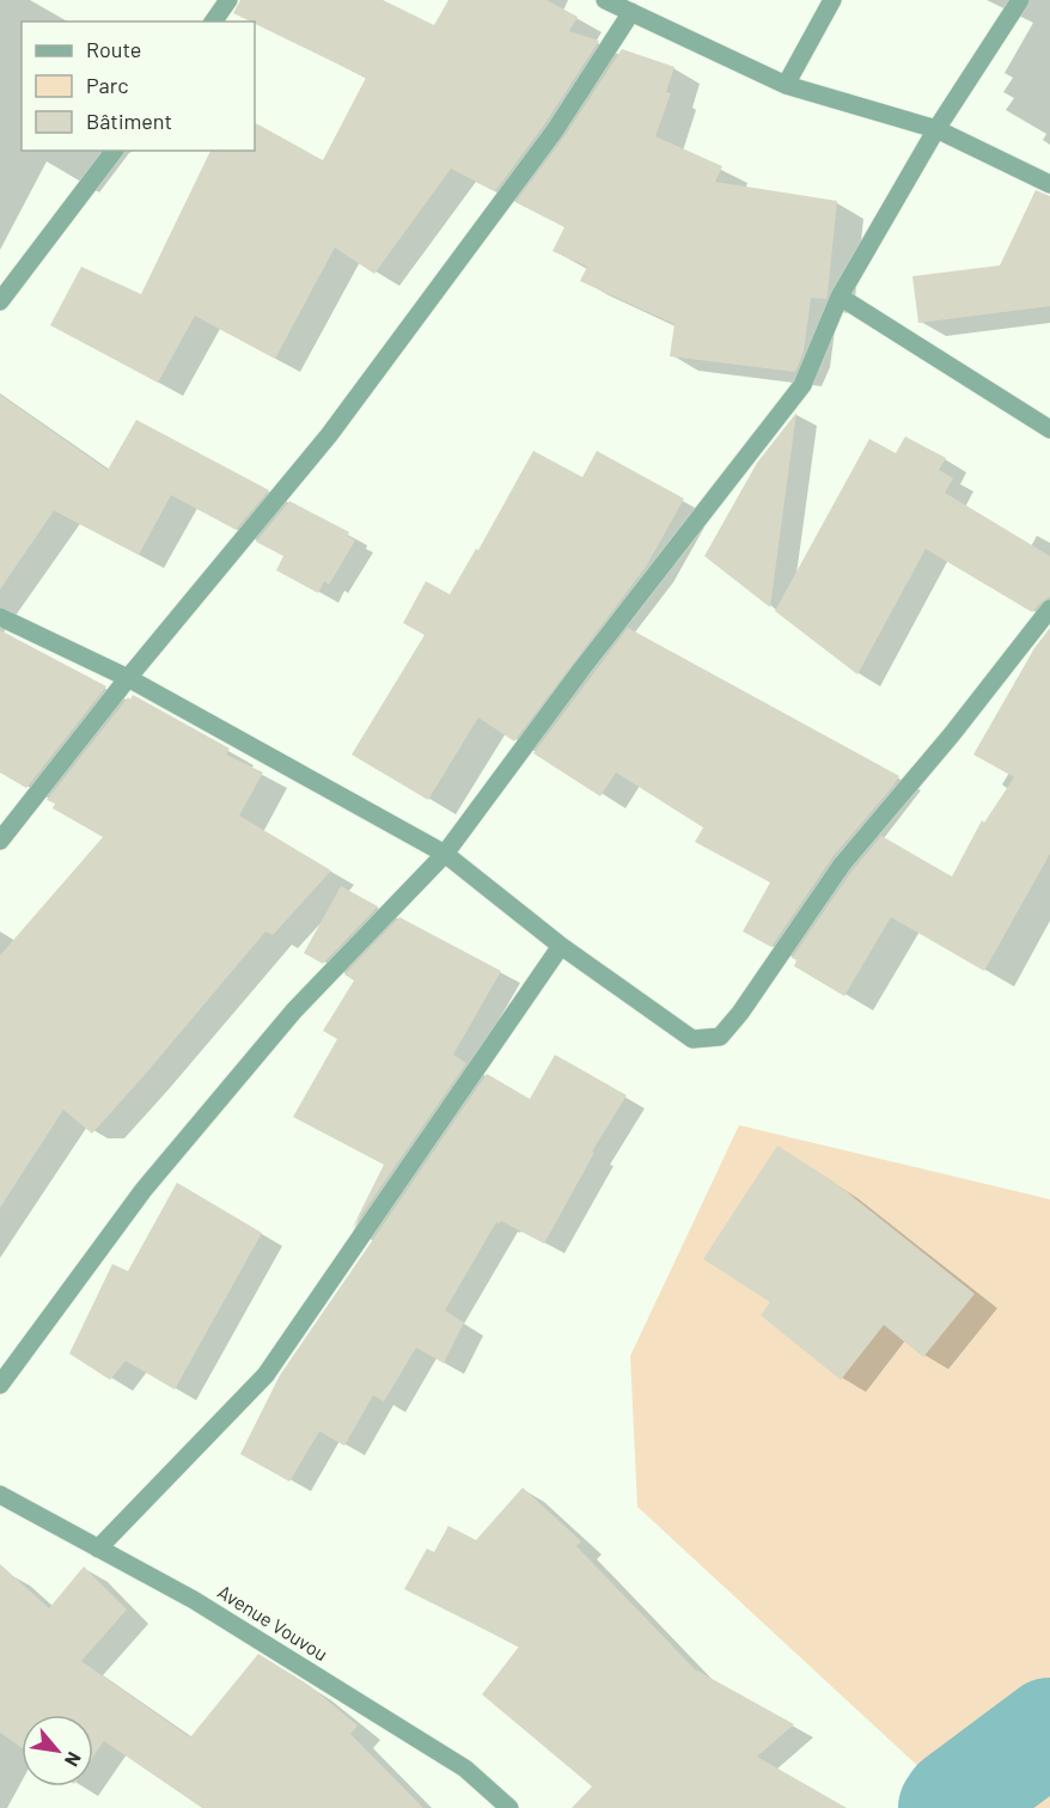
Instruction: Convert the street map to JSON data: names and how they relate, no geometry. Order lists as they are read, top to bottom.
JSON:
{
  "streets": {
    "street": ["Avenue Vouvou"]
  },
  "legend": ["Route", "Parc", "Bâtiment"],
  "north": "bottom right"
}
